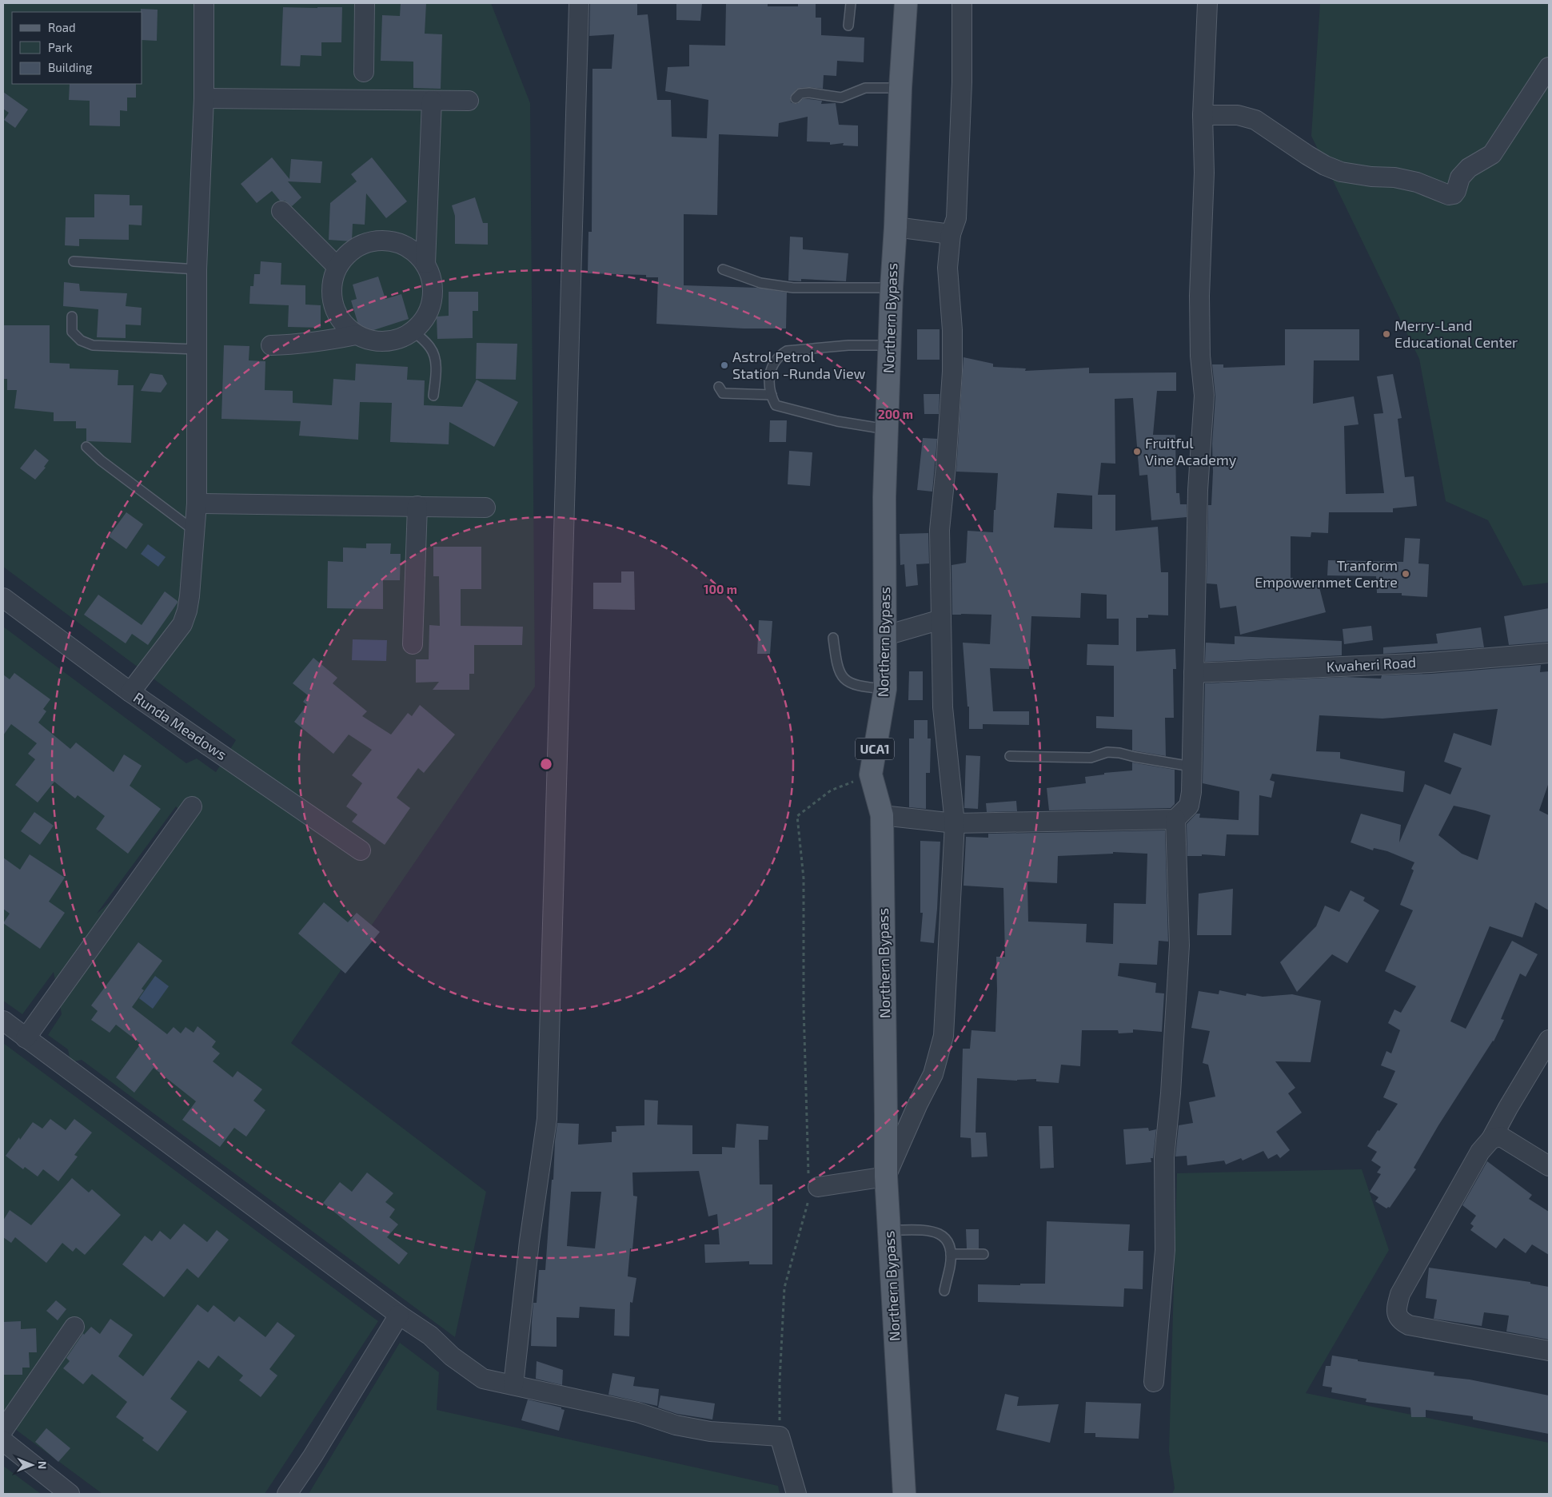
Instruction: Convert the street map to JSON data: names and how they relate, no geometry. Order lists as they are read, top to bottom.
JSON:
{
  "streets": {
    "main road": ["Northern Bypass", "UCA1"],
    "street": ["Kwaheri Road", "Runda Meadows"]
  },
  "places": [
    "Merry-Land Educational Center",
    "Astrol Petrol Station -Runda View",
    "Fruitful Vine Academy",
    "Tranform Empowernmet Centre"
  ],
  "legend": ["Road", "Park", "Building"],
  "north": "right",
  "rings": ["200 m", "100 m"]
}
